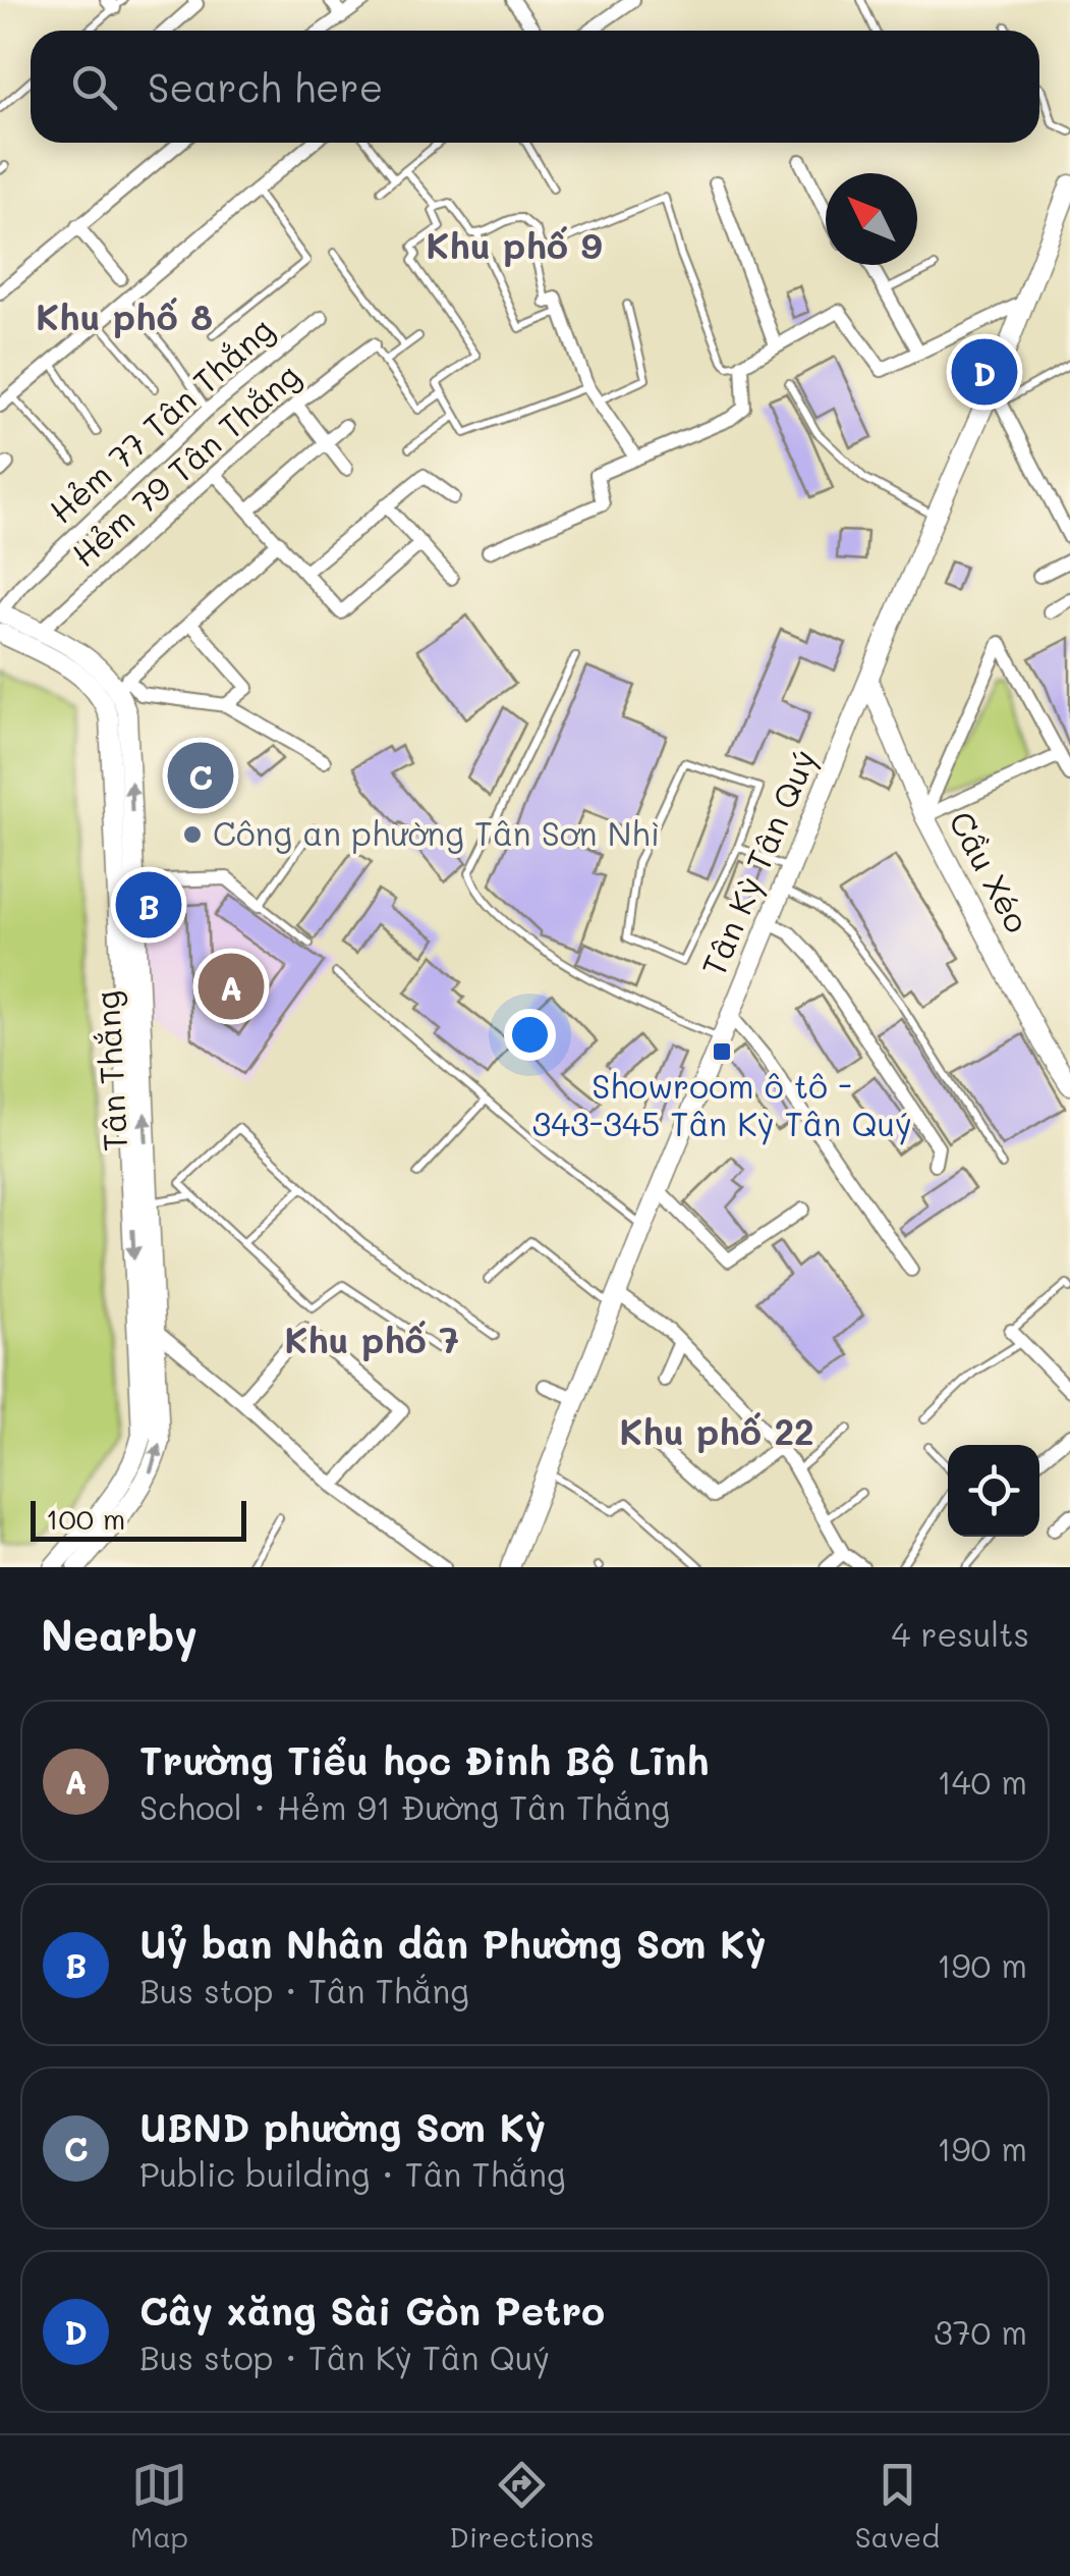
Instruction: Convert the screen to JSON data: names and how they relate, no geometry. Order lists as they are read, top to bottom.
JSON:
{
  "streets": {
    "street": [
      "Hẻm 77 Tân Thắng",
      "Hẻm 79 Tân Thắng",
      "Tân Kỳ Tân Quý",
      "Cầu Xéo",
      "Tân Thắng"
    ]
  },
  "crossings": [
    ["Tân Kỳ Tân Quý", "Cầu Xéo"]
  ],
  "districts": [
    "Khu phố 9",
    "Khu phố 8",
    "Khu phố 7",
    "Khu phố 22"
  ],
  "places": {
    "other": ["Công an phường Tân Sơn Nhì"],
    "transit": ["Showroom ô tô - 343-345 Tân Kỳ Tân Quý"]
  },
  "scale_bar": "100 m",
  "north": "top left",
  "page": {
    "search": "Search here",
    "pins": [
      "D",
      "C",
      "B",
      "A"
    ],
    "scale": "100 m",
    "heading": ["Nearby", "4 results"],
    "list": [
      {
        "mark": "A",
        "name": "Trường Tiểu học Đinh Bộ Lĩnh",
        "note": "School · Hẻm 91 Đường Tân Thắng",
        "value": "140 m"
      },
      {
        "mark": "B",
        "name": "Uỷ ban Nhân dân Phường Sơn Kỳ",
        "note": "Bus stop · Tân Thắng",
        "value": "190 m"
      },
      {
        "mark": "C",
        "name": "UBND phường Sơn Kỳ",
        "note": "Public building · Tân Thắng",
        "value": "190 m"
      },
      {
        "mark": "D",
        "name": "Cây xăng Sài Gòn Petro",
        "note": "Bus stop · Tân Kỳ Tân Quý",
        "value": "370 m"
      }
    ],
    "nav": ["Map", "Directions", "Saved"]
  }
}
